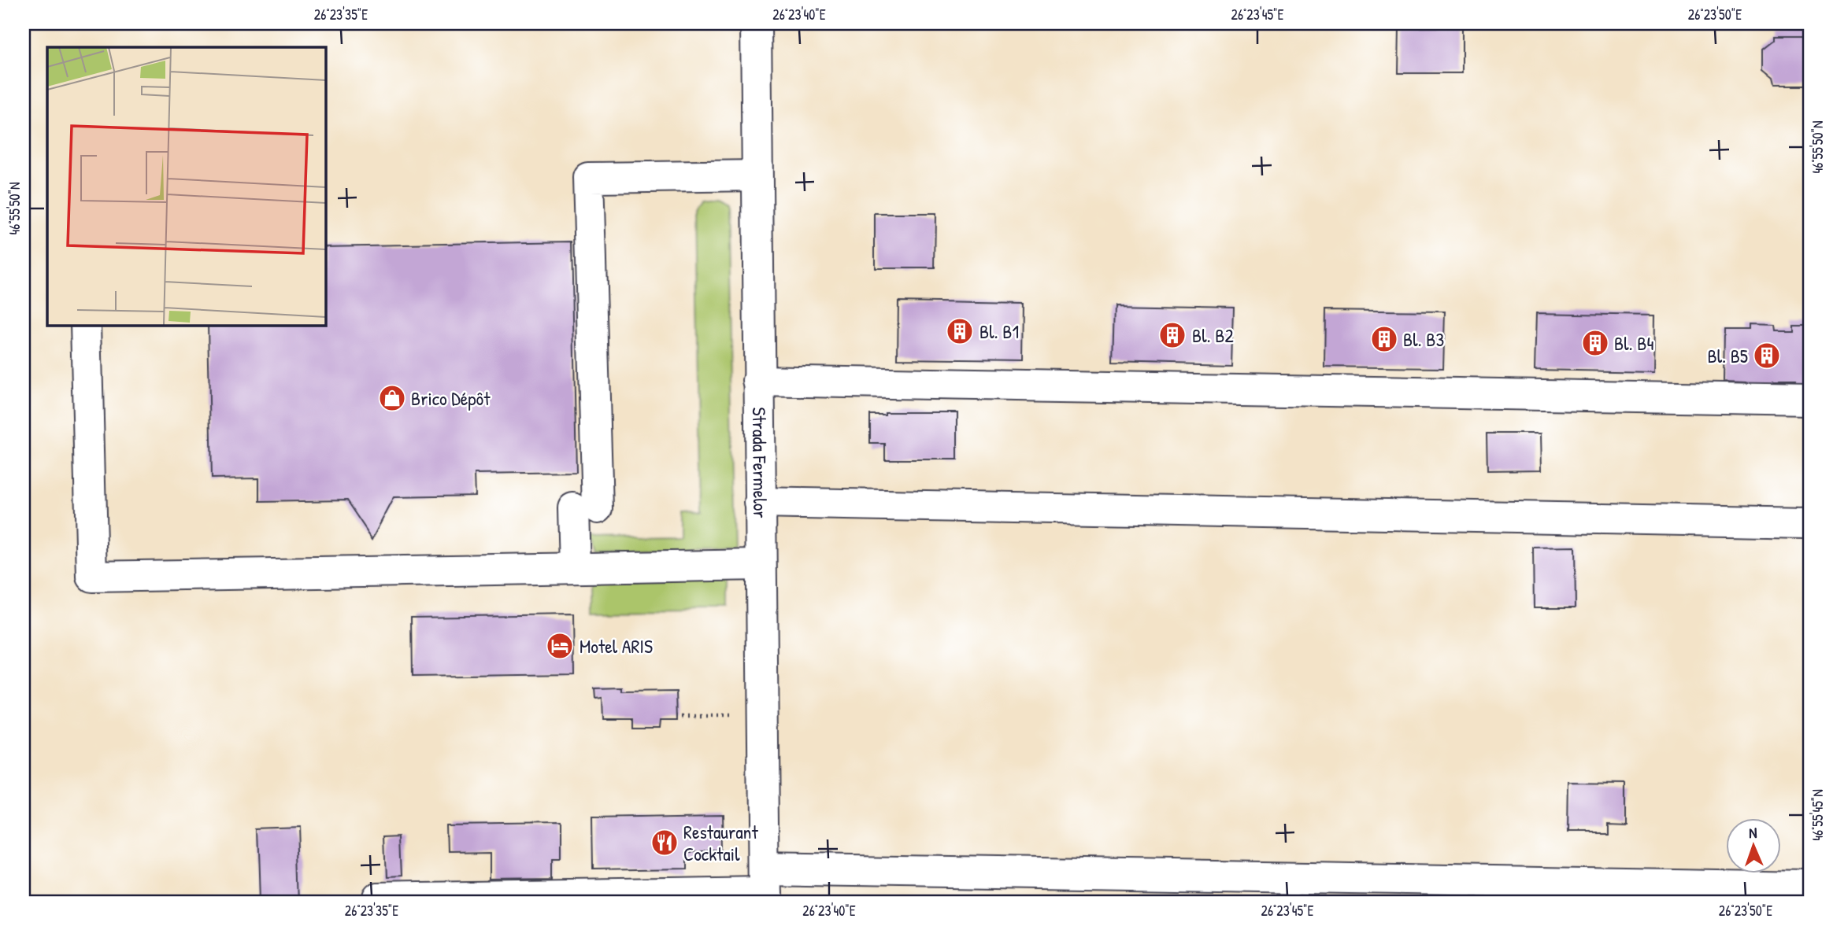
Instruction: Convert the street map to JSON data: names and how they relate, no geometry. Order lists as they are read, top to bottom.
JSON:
{
  "streets": {
    "street": ["Strada Fermelor"]
  },
  "places": {
    "building": [
      "Bl. B1",
      "Bl. B2",
      "Bl. B3",
      "Bl. B4",
      "Bl. B5"
    ],
    "shop": ["Brico Dépôt"],
    "hotel": ["Motel ARIS"],
    "restaurant": ["Restaurant Cocktail"]
  },
  "north": "top",
  "coordinates": [
    "26°23'35\"E",
    "26°23'40\"E",
    "26°23'45\"E",
    "26°23'50\"E",
    "46°55'50\"N",
    "46°55'45\"N"
  ]
}
